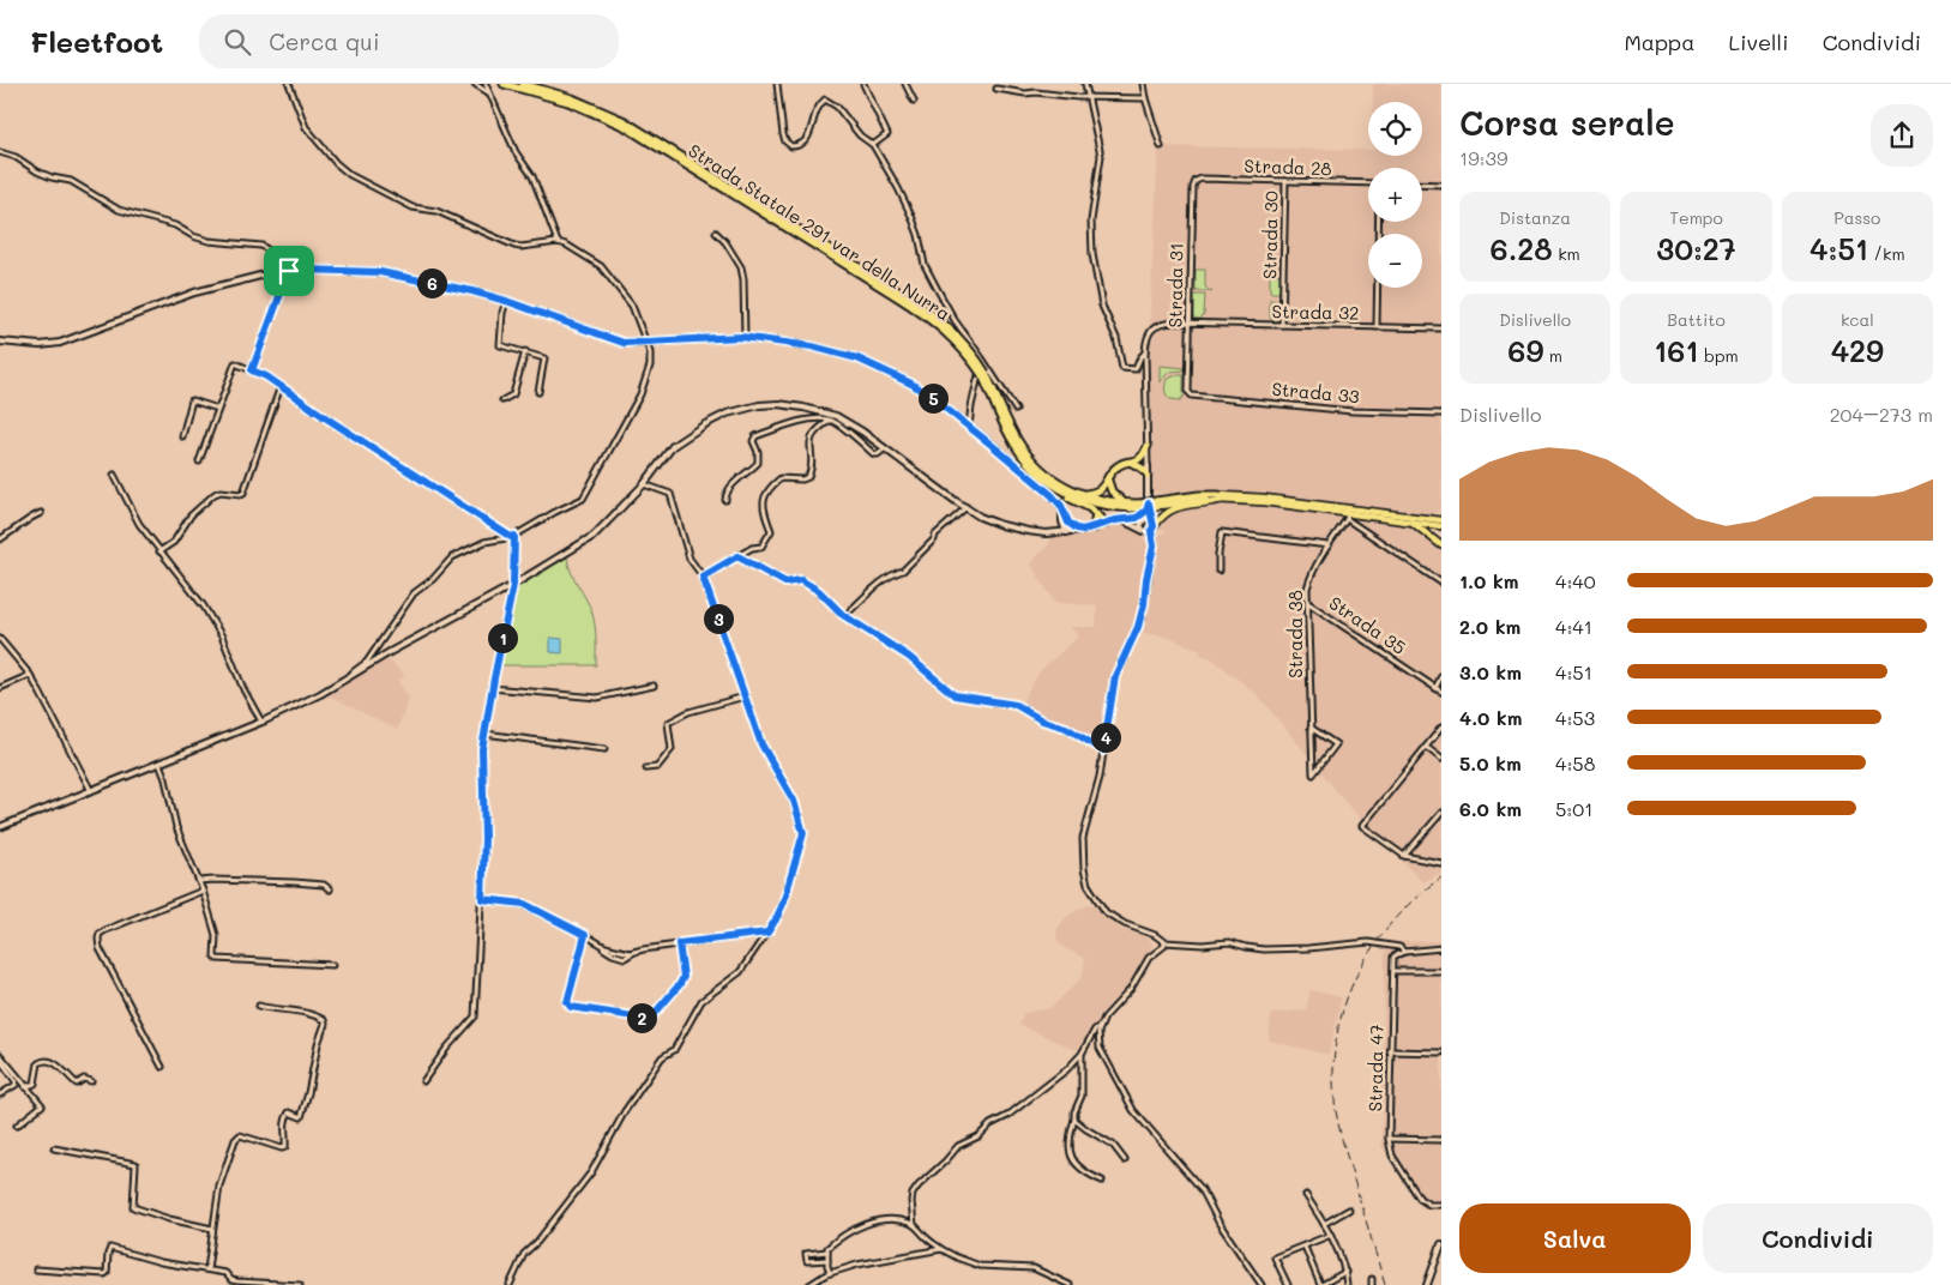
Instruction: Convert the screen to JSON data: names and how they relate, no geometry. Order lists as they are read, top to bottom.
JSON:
{
  "streets": {
    "highway": ["Strada Statale 291 var della Nurra"],
    "street": [
      "Strada 28",
      "Strada 30",
      "Strada 31",
      "Strada 32",
      "Strada 33",
      "Strada 35",
      "Strada 38",
      "Strada 47"
    ]
  },
  "crossings": [
    ["Strada 28", "Strada 30"],
    ["Strada 28", "Strada 31"],
    ["Strada Statale 291 var della Nurra", "Strada 38"],
    ["Strada 30", "Strada 32"],
    ["Strada 31", "Strada 32"],
    ["Strada 31", "Strada 33"],
    ["Strada 35", "Strada 38"]
  ],
  "page": {
    "header": "Fleetfoot",
    "search": "Cerca qui",
    "nav": ["Mappa", "Livelli", "Condividi"],
    "heading": ["Corsa serale", "19:39"],
    "map_buttons": ["+", "−"],
    "stats": [
      ["Distanza", "6.28 km"],
      ["Tempo", "30:27"],
      ["Passo", "4:51 /km"],
      ["Dislivello", "69 m"],
      ["Battito", "161 bpm"],
      ["kcal", "429"]
    ],
    "pins": [
      "6",
      "5",
      "3",
      "1",
      "4",
      "2"
    ],
    "chart": ["Dislivello", "204–273 m"],
    "list": [
      {
        "name": "1.0 km",
        "note": "4:40"
      },
      {
        "name": "2.0 km",
        "note": "4:41"
      },
      {
        "name": "3.0 km",
        "note": "4:51"
      },
      {
        "name": "4.0 km",
        "note": "4:53"
      },
      {
        "name": "5.0 km",
        "note": "4:58"
      },
      {
        "name": "6.0 km",
        "note": "5:01"
      }
    ],
    "buttons": ["Salva", "Condividi"]
  }
}
